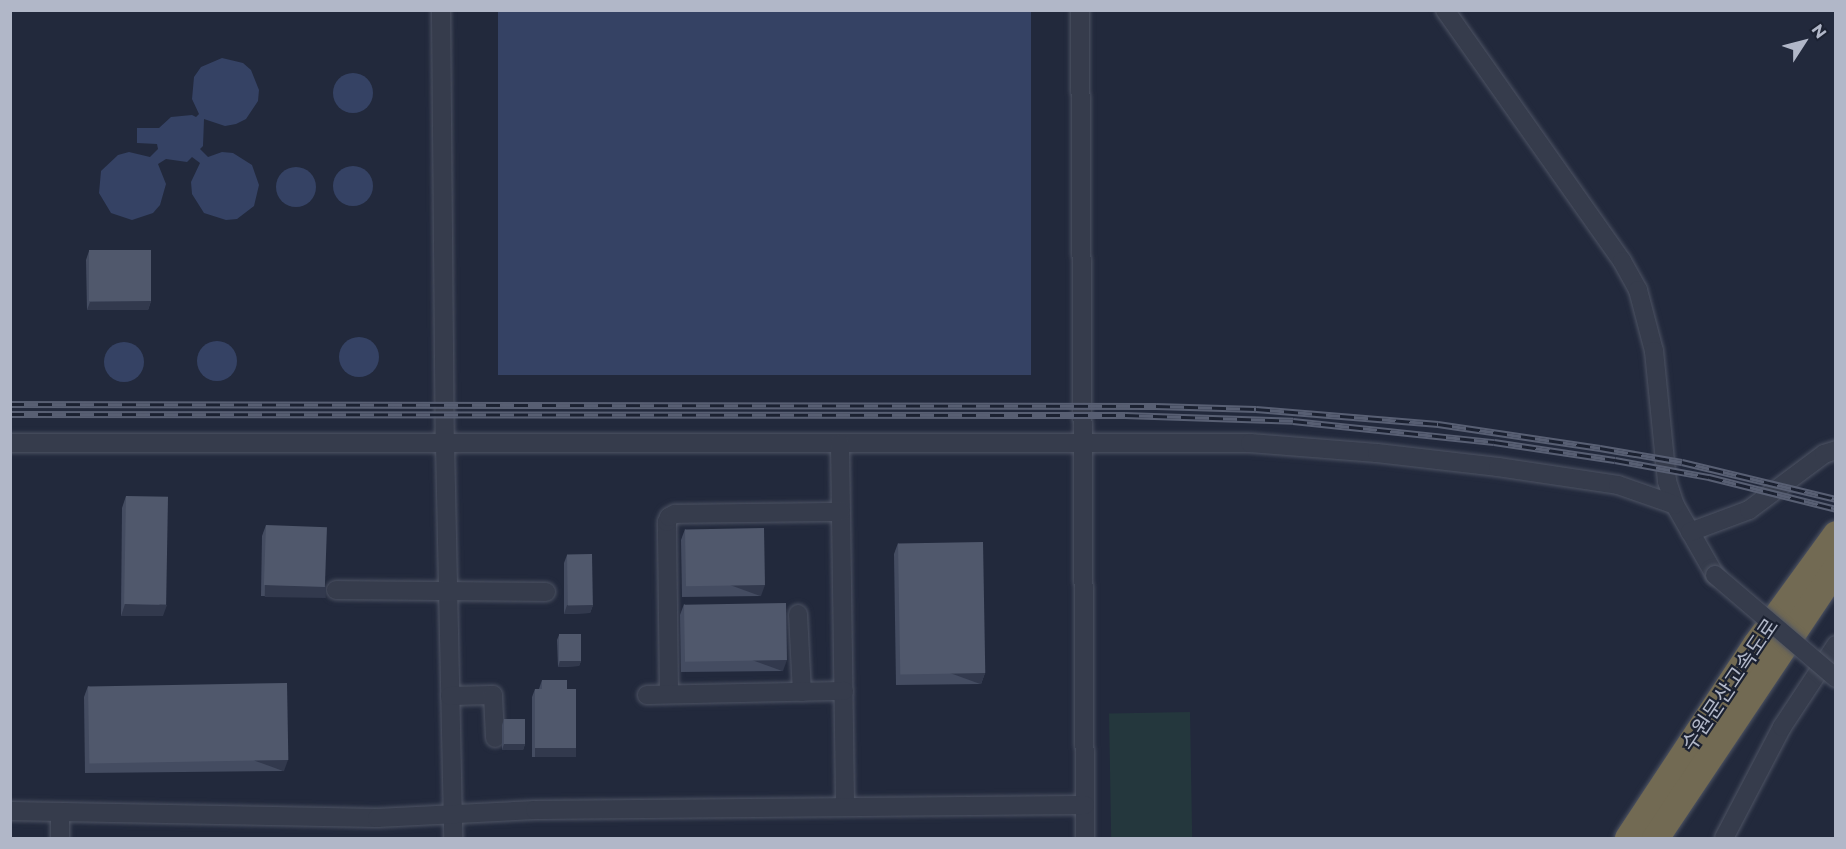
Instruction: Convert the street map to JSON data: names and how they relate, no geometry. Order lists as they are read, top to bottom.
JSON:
{
  "streets": {
    "highway": ["수원문산고속도로"]
  },
  "north": "top right"
}
